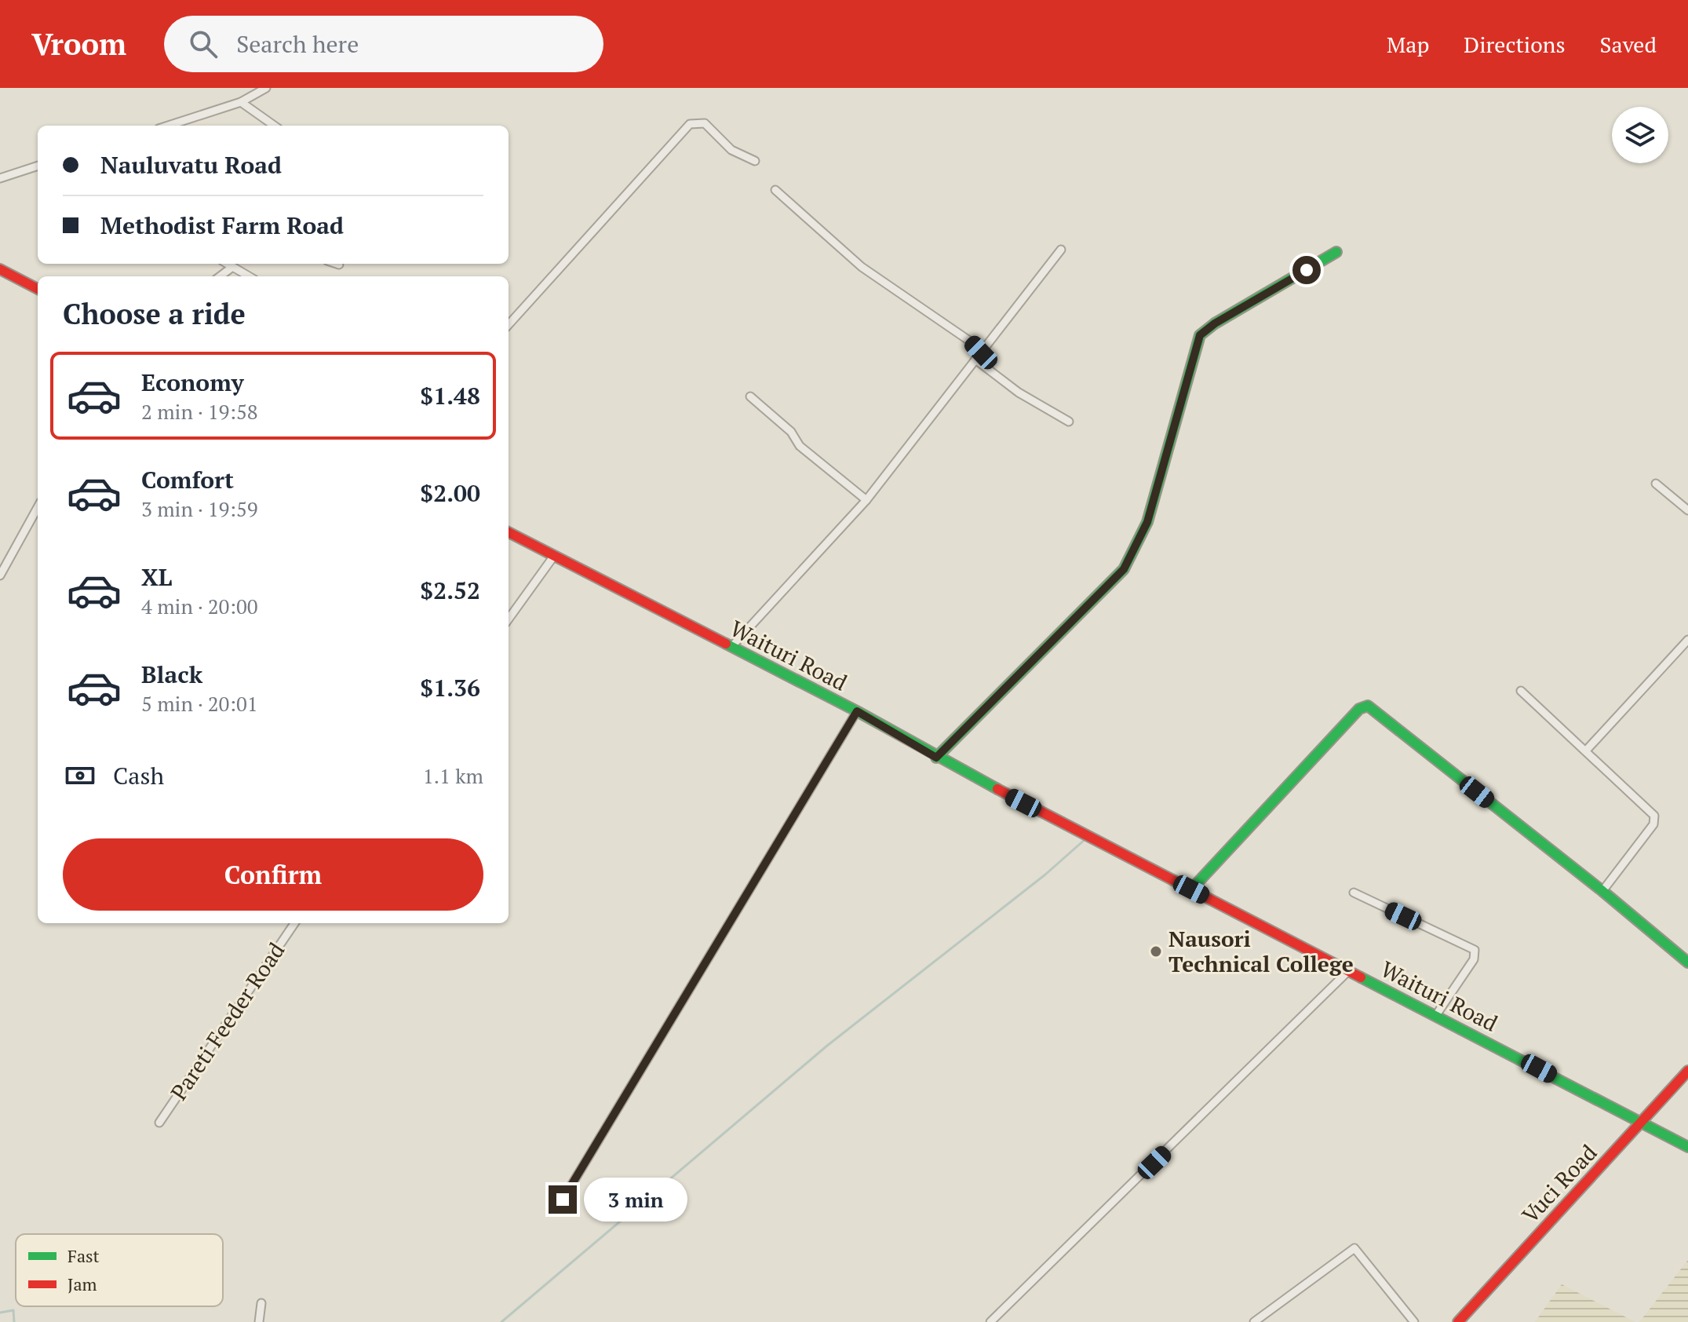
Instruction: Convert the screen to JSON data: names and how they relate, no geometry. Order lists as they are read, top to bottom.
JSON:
{
  "streets": {
    "main road": ["Waituri Road", "Vuci Road"],
    "street": ["Pareti Feeder Road"]
  },
  "crossings": [
    ["Waituri Road", "Vuci Road"]
  ],
  "places": ["Nausori Technical College"],
  "legend": ["Fast", "Jam"],
  "page": {
    "header": "Vroom",
    "search": "Search here",
    "nav": ["Map", "Directions", "Saved"],
    "banner": ["Nauluvatu Road", "Methodist Farm Road"],
    "heading": "Choose a ride",
    "list": [
      {
        "name": "Economy",
        "note": "2 min · 19:58",
        "value": "$1.48"
      },
      {
        "name": "Comfort",
        "note": "3 min · 19:59",
        "value": "$2.00"
      },
      {
        "name": "XL",
        "note": "4 min · 20:00",
        "value": "$2.52"
      },
      {
        "name": "Black",
        "note": "5 min · 20:01",
        "value": "$1.36"
      }
    ],
    "pay": ["Cash", "1.1 km"],
    "buttons": "Confirm",
    "bubble": "3 min"
  }
}
